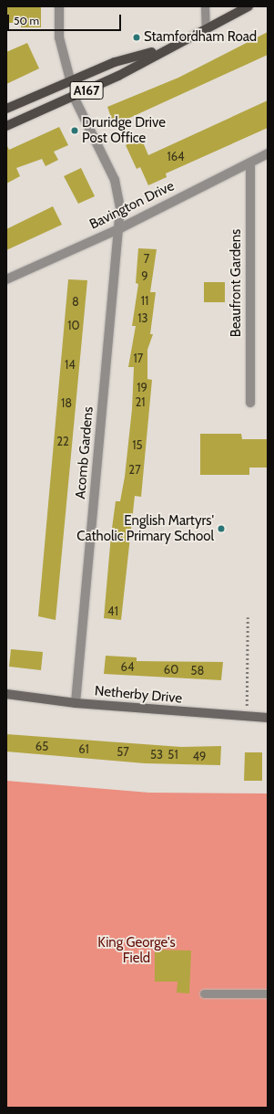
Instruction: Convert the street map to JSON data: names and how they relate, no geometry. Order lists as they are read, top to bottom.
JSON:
{
  "streets": {
    "main road": ["A167"],
    "street": [
      "Bavington Drive",
      "Beaufront Gardens",
      "Acomb Gardens",
      "Netherby Drive"
    ]
  },
  "crossings": [
    ["A167", "Acomb Gardens"],
    ["Bavington Drive", "Beaufront Gardens"],
    ["Bavington Drive", "Acomb Gardens"],
    ["Acomb Gardens", "Netherby Drive"]
  ],
  "parks": ["King George's Field"],
  "places": ["Stamfordham Road", "Druridge Drive Post Office", "English Martyrs' Catholic Primary School"],
  "house_numbers": [
    "164",
    "7",
    "9",
    "11",
    "8",
    "13",
    "10",
    "17",
    "14",
    "19",
    "21",
    "18",
    "22",
    "15",
    "27",
    "41",
    "64",
    "60",
    "58",
    "65",
    "61",
    "57",
    "53",
    "51",
    "49"
  ],
  "scale_bar": "50 m"
}
